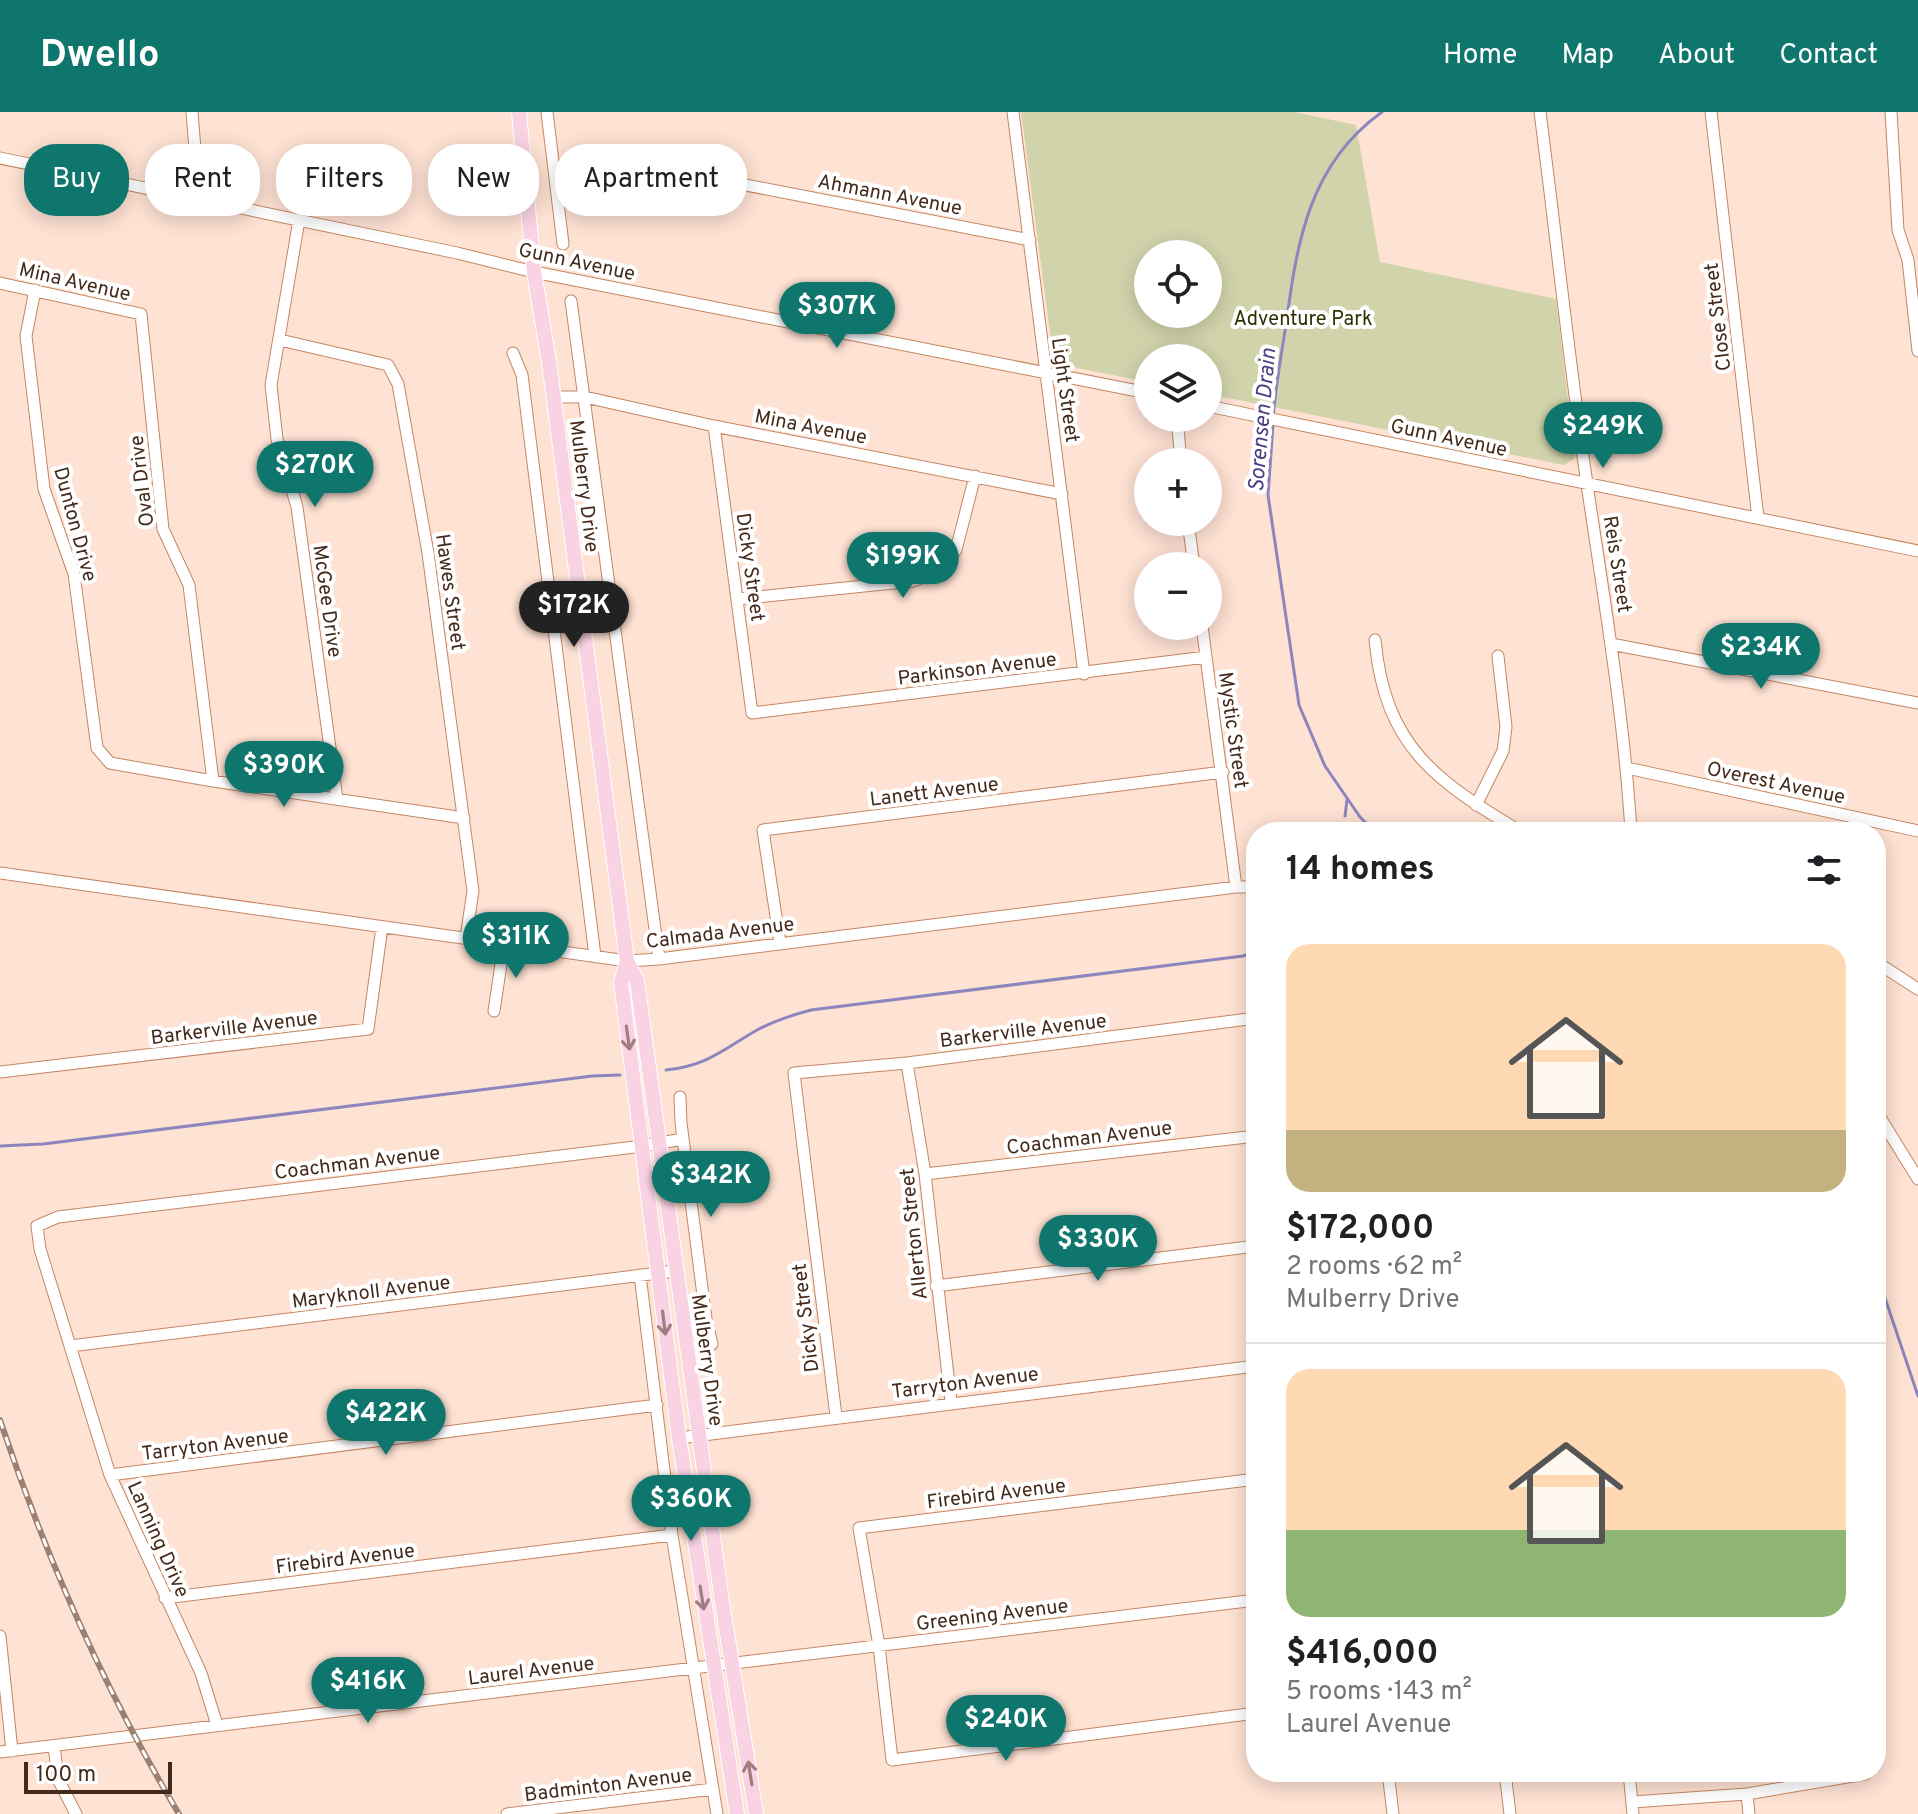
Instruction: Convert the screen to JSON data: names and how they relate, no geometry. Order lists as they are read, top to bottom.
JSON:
{
  "streets": {
    "main road": ["Mulberry Drive"],
    "street": [
      "Ahmann Avenue",
      "Gunn Avenue",
      "Mina Avenue",
      "Close Street",
      "Light Street",
      "Oval Drive",
      "Dunton Drive",
      "Reis Street",
      "Dicky Street",
      "Hawes Street",
      "McGee Drive",
      "Parkinson Avenue",
      "Mystic Street",
      "Overest Avenue",
      "Lanett Avenue",
      "Calmada Avenue",
      "Barkerville Avenue",
      "Coachman Avenue",
      "Allerton Street",
      "Maryknoll Avenue",
      "Tarryton Avenue",
      "Firebird Avenue",
      "Lanning Drive",
      "Greening Avenue",
      "Laurel Avenue",
      "Badminton Avenue"
    ]
  },
  "crossings": [
    ["Ahmann Avenue", "Light Street"],
    ["Gunn Avenue", "Close Street"],
    ["Gunn Avenue", "Light Street"],
    ["Gunn Avenue", "Mulberry Drive"],
    ["Gunn Avenue", "Reis Street"],
    ["Gunn Avenue", "McGee Drive"],
    ["Mina Avenue", "Light Street"],
    ["Mina Avenue", "Oval Drive"],
    ["Mina Avenue", "Mulberry Drive"],
    ["Mina Avenue", "Dunton Drive"],
    ["Mina Avenue", "Dicky Street"],
    ["Light Street", "Parkinson Avenue"],
    ["Oval Drive", "Dunton Drive"],
    ["Mulberry Drive", "Calmada Avenue"],
    ["Mulberry Drive", "Coachman Avenue"],
    ["Mulberry Drive", "Maryknoll Avenue"],
    ["Mulberry Drive", "Tarryton Avenue"],
    ["Mulberry Drive", "Greening Avenue"],
    ["Mulberry Drive", "Laurel Avenue"],
    ["Reis Street", "Overest Avenue"],
    ["Dicky Street", "Parkinson Avenue"],
    ["Dicky Street", "Barkerville Avenue"],
    ["Dicky Street", "Tarryton Avenue"],
    ["Hawes Street", "McGee Drive"],
    ["Hawes Street", "Calmada Avenue"],
    ["Parkinson Avenue", "Mystic Street"],
    ["Mystic Street", "Lanett Avenue"],
    ["Mystic Street", "Calmada Avenue"],
    ["Lanett Avenue", "Calmada Avenue"],
    ["Calmada Avenue", "Barkerville Avenue"],
    ["Barkerville Avenue", "Allerton Street"],
    ["Coachman Avenue", "Allerton Street"],
    ["Coachman Avenue", "Lanning Drive"],
    ["Allerton Street", "Tarryton Avenue"],
    ["Maryknoll Avenue", "Lanning Drive"],
    ["Tarryton Avenue", "Lanning Drive"],
    ["Firebird Avenue", "Lanning Drive"],
    ["Firebird Avenue", "Greening Avenue"],
    ["Lanning Drive", "Laurel Avenue"],
    ["Greening Avenue", "Laurel Avenue"]
  ],
  "water": ["Sorensen Drain"],
  "parks": ["Adventure Park"],
  "scale_bar": "100 m",
  "page": {
    "header": "Dwello",
    "nav": [
      "Home",
      "Map",
      "About",
      "Contact"
    ],
    "chip": [
      "Buy",
      "Rent",
      "Filters",
      "New",
      "Apartment"
    ],
    "map_buttons": ["+", "−"],
    "price": [
      "$307K",
      "$249K",
      "$270K",
      "$199K",
      "$172K",
      "$234K",
      "$390K",
      "$311K",
      "$342K",
      "$330K",
      "$422K",
      "$360K",
      "$416K",
      "$240K"
    ],
    "heading": "14 homes",
    "list": [
      {
        "name": "$172,000",
        "note": "2 rooms · 62 m² · Mulberry Drive"
      },
      {
        "name": "$416,000",
        "note": "5 rooms · 143 m² · Laurel Avenue"
      }
    ],
    "scale": "100 m"
  }
}
